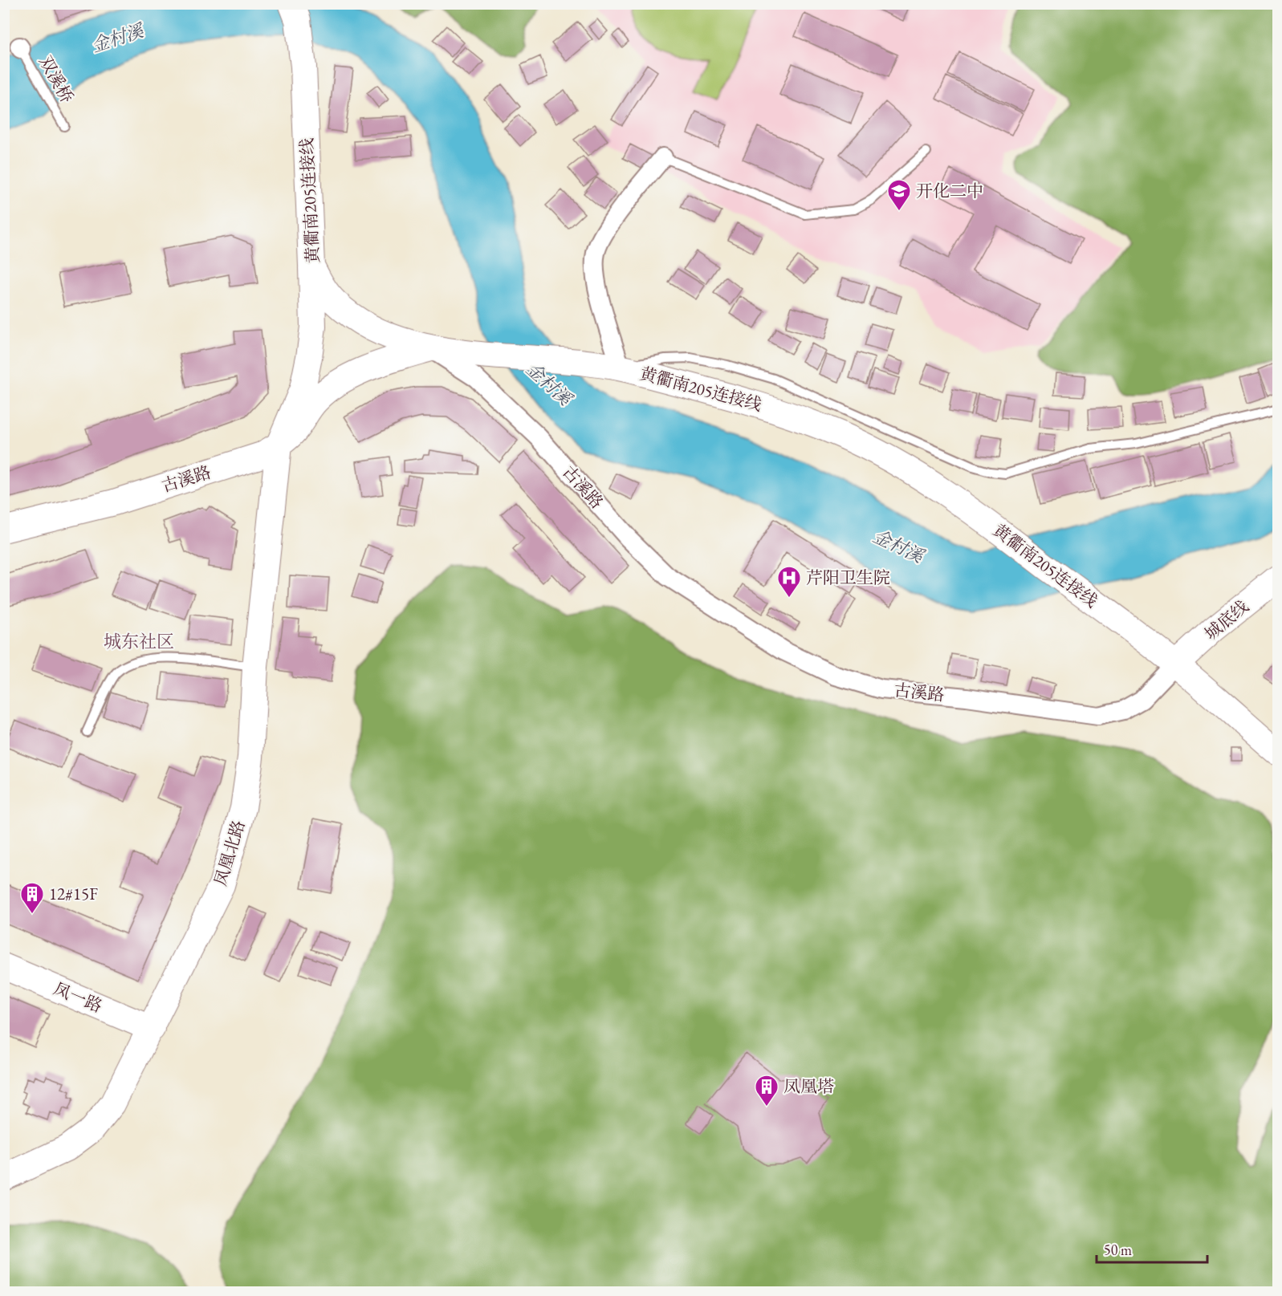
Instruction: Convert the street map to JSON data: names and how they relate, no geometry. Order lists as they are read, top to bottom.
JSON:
{
  "streets": {
    "main road": [
      "黄衢南205连接线",
      "古溪路",
      "城底线",
      "凤凰北路",
      "凤一路"
    ],
    "lane": ["双溪桥"]
  },
  "crossings": [
    ["黄衢南205连接线", "古溪路"],
    ["黄衢南205连接线", "城底线"],
    ["黄衢南205连接线", "凤凰北路"],
    ["古溪路", "城底线"],
    ["古溪路", "凤凰北路"],
    ["凤凰北路", "凤一路"]
  ],
  "districts": ["城东社区"],
  "water": ["金村溪"],
  "places": {
    "school or university": ["开化二中"],
    "hospital": ["芹阳卫生院"],
    "building": ["12#15F", "凤凰塔"]
  },
  "scale_bar": "50 m"
}
